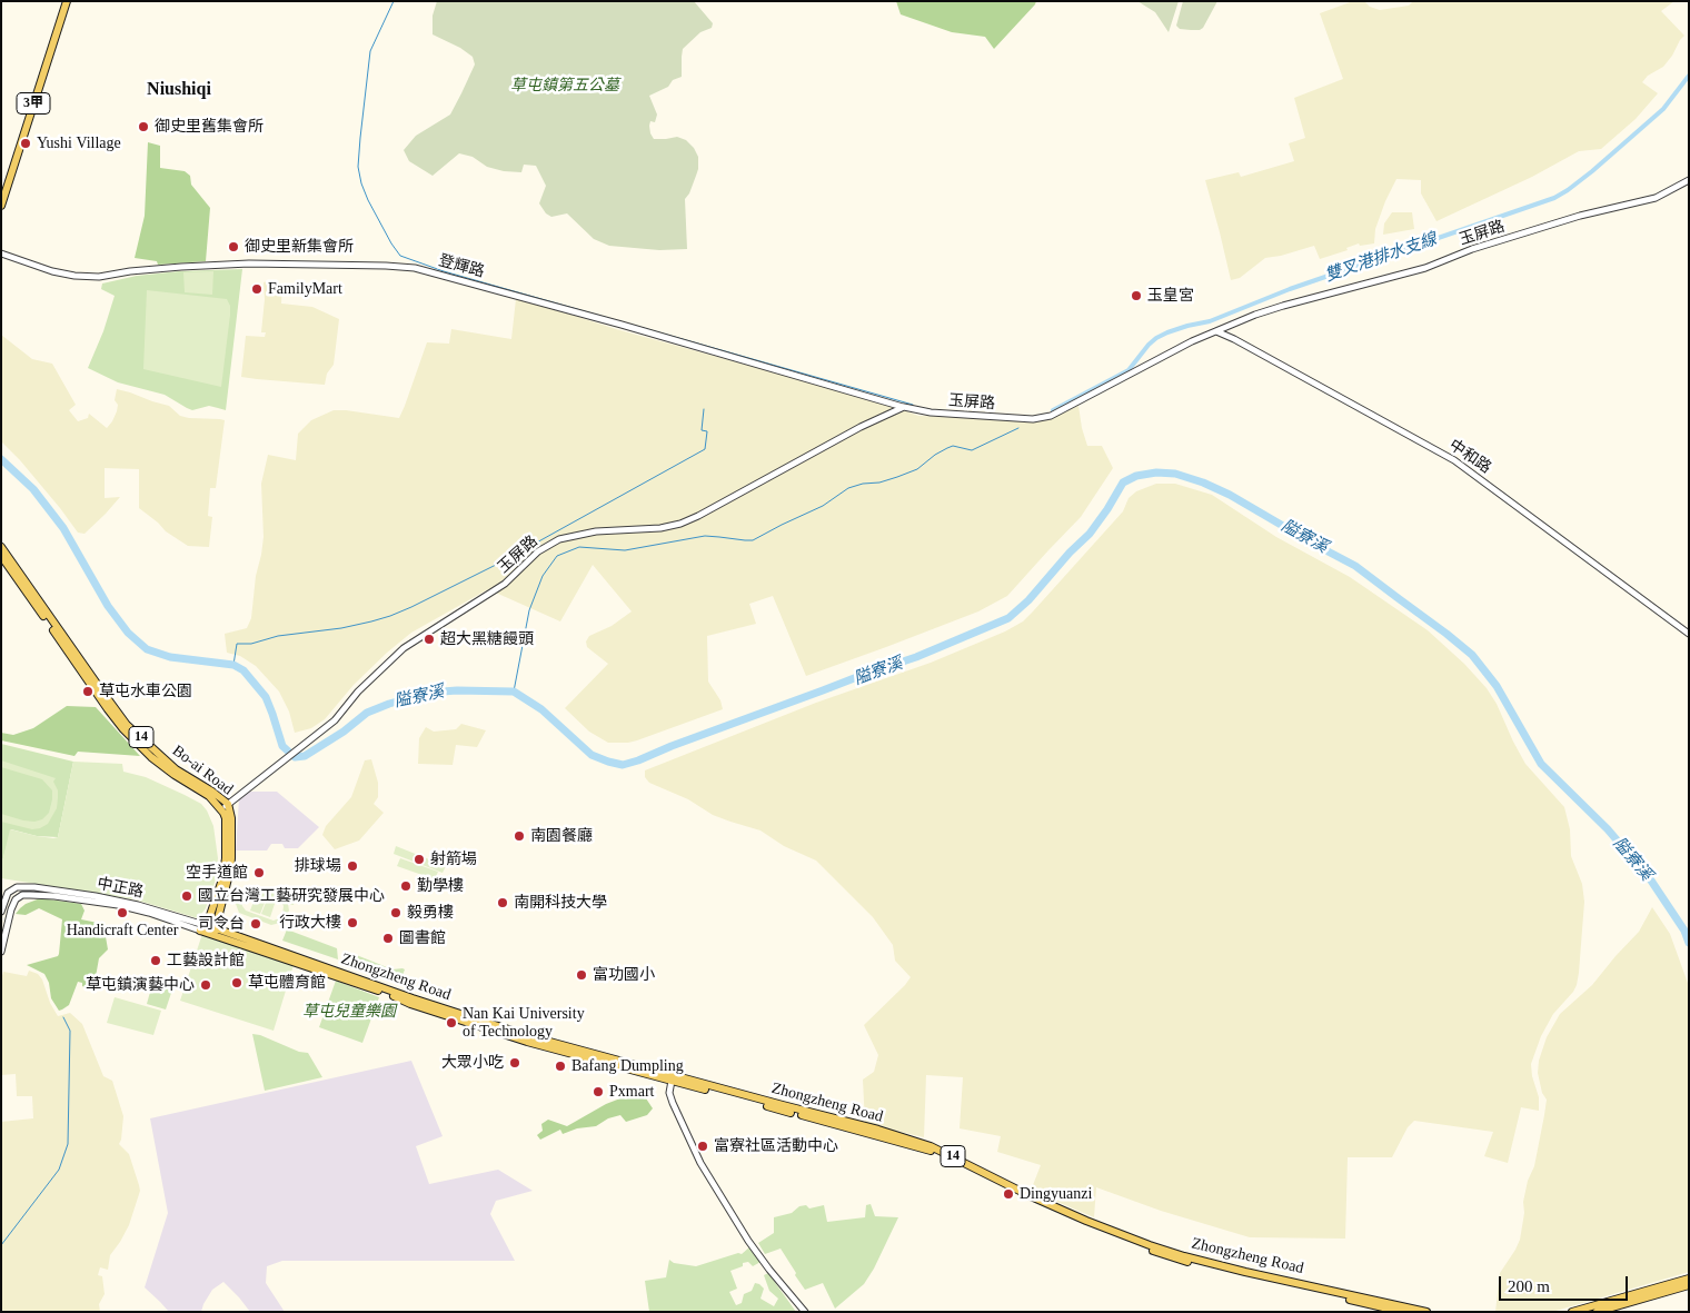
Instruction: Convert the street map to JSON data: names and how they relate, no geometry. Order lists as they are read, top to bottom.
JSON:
{
  "streets": {
    "main road": [
      "3甲",
      "14",
      "Bo-ai Road",
      "Zhongzheng Road"
    ],
    "street": [
      "玉屏路",
      "登輝路",
      "中和路",
      "中正路"
    ]
  },
  "crossings": [
    ["玉屏路", "登輝路"],
    ["玉屏路", "中和路"],
    ["玉屏路", "Bo-ai Road"],
    ["Bo-ai Road", "中正路"],
    ["Bo-ai Road", "Zhongzheng Road"],
    ["中正路", "Zhongzheng Road"]
  ],
  "districts": ["Niushiqi"],
  "water": ["雙叉港排水支線", "隘寮溪"],
  "parks": ["草屯鎮第五公墓", "草屯兒童樂園"],
  "places": [
    "御史里舊集會所",
    "Yushi Village",
    "御史里新集會所",
    "FamilyMart",
    "玉皇宮",
    "超大黑糖饅頭",
    "草屯水車公園",
    "南園餐廳",
    "射箭場",
    "排球場",
    "空手道館",
    "勤學樓",
    "國立台灣工藝研究發展中心",
    "南開科技大學",
    "Handicraft Center",
    "毅勇樓",
    "行政大樓",
    "司令台",
    "圖書館",
    "工藝設計館",
    "富功國小",
    "草屯體育館",
    "草屯鎮演藝中心",
    "Nan Kai University of Technology",
    "大眾小吃",
    "Bafang Dumpling",
    "Pxmart",
    "富寮社區活動中心",
    "Dingyuanzi"
  ],
  "scale_bar": "200 m"
}
